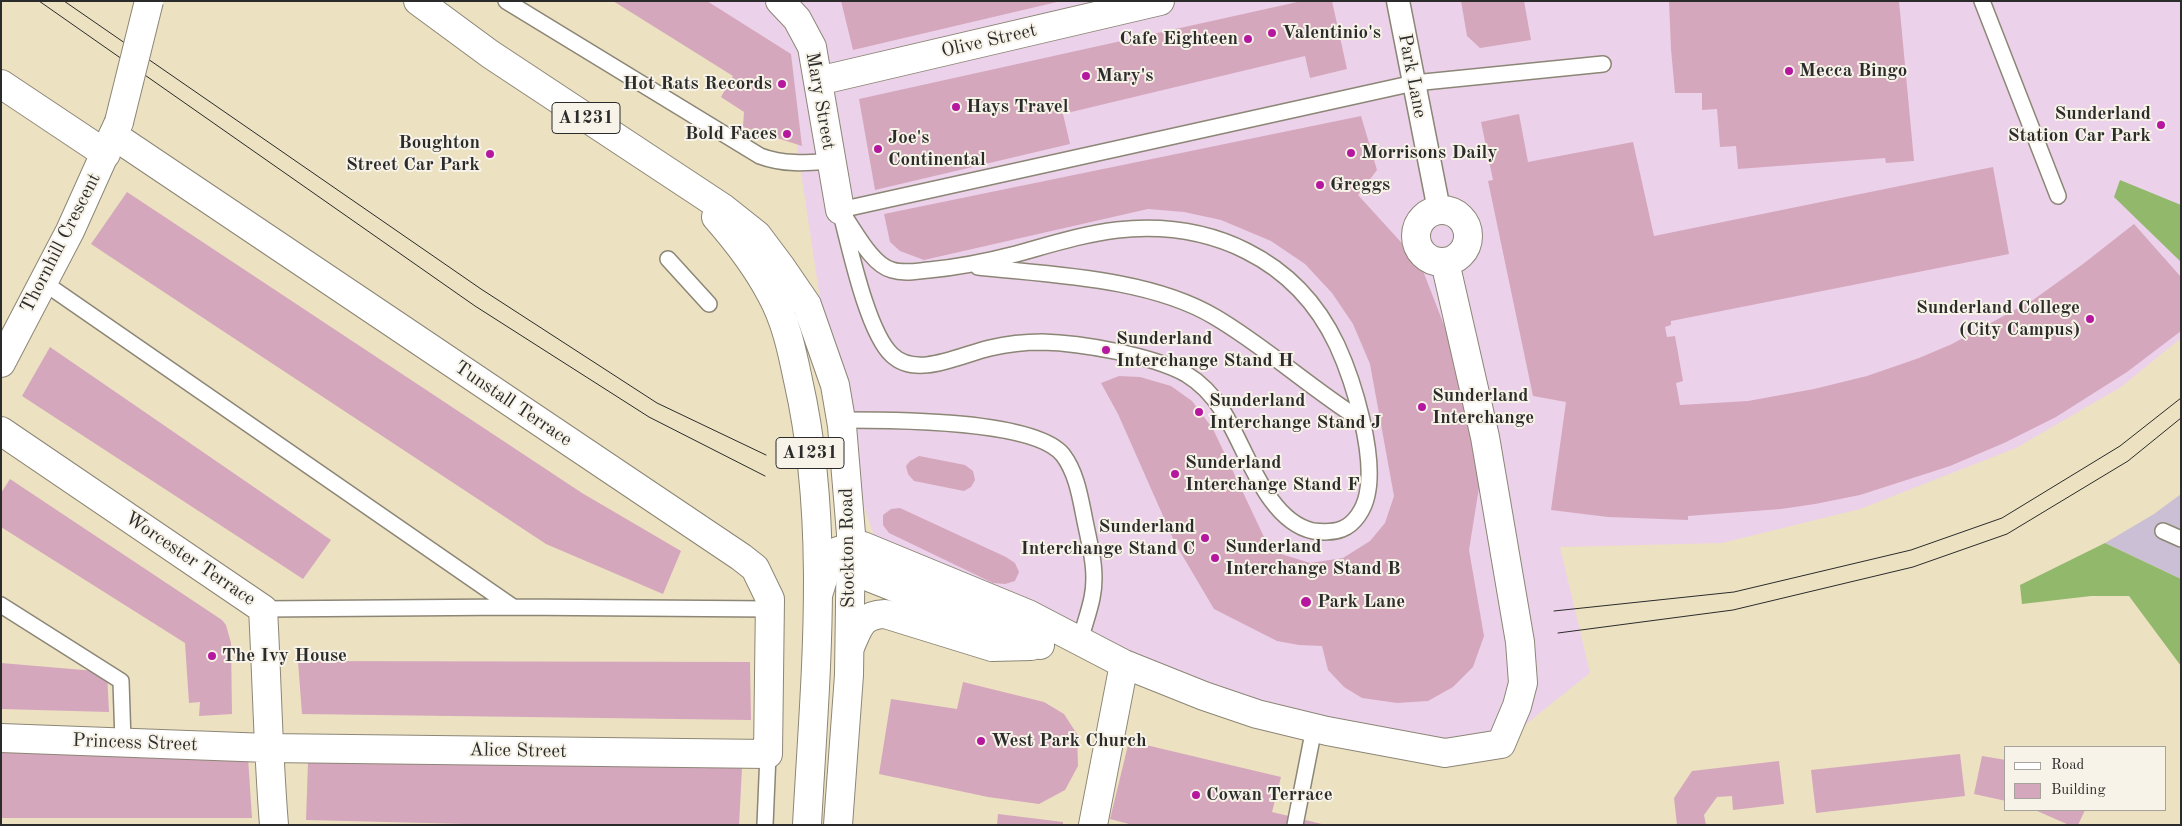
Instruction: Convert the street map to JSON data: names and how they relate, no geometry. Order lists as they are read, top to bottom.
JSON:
{
  "streets": {
    "main road": [
      "Olive Street",
      "Mary Street",
      "A1231",
      "Thornhill Crescent",
      "Tunstall Terrace",
      "Stockton Road",
      "Worcester Terrace",
      "Princess Street",
      "Alice Street"
    ],
    "street": ["Park Lane"]
  },
  "crossings": [
    ["Olive Street", "Mary Street"],
    ["Thornhill Crescent", "Tunstall Terrace"],
    ["Tunstall Terrace", "Alice Street"],
    ["Worcester Terrace", "Princess Street"],
    ["Worcester Terrace", "Alice Street"],
    ["Princess Street", "Alice Street"]
  ],
  "places": [
    "Valentinio's",
    "Cafe Eighteen",
    "Mecca Bingo",
    "Mary's",
    "Hot Rats Records",
    "Hays Travel",
    "Sunderland Station Car Park",
    "Bold Faces",
    "Joe's Continental",
    "Morrisons Daily",
    "Boughton Street Car Park",
    "Greggs",
    "Sunderland College (City Campus)",
    "Sunderland Interchange Stand H",
    "Sunderland Interchange",
    "Sunderland Interchange Stand J",
    "Sunderland Interchange Stand F",
    "Sunderland Interchange Stand C",
    "Sunderland Interchange Stand B",
    "Park Lane",
    "The Ivy House",
    "West Park Church",
    "Cowan Terrace"
  ],
  "legend": ["Road", "Building"]
}
